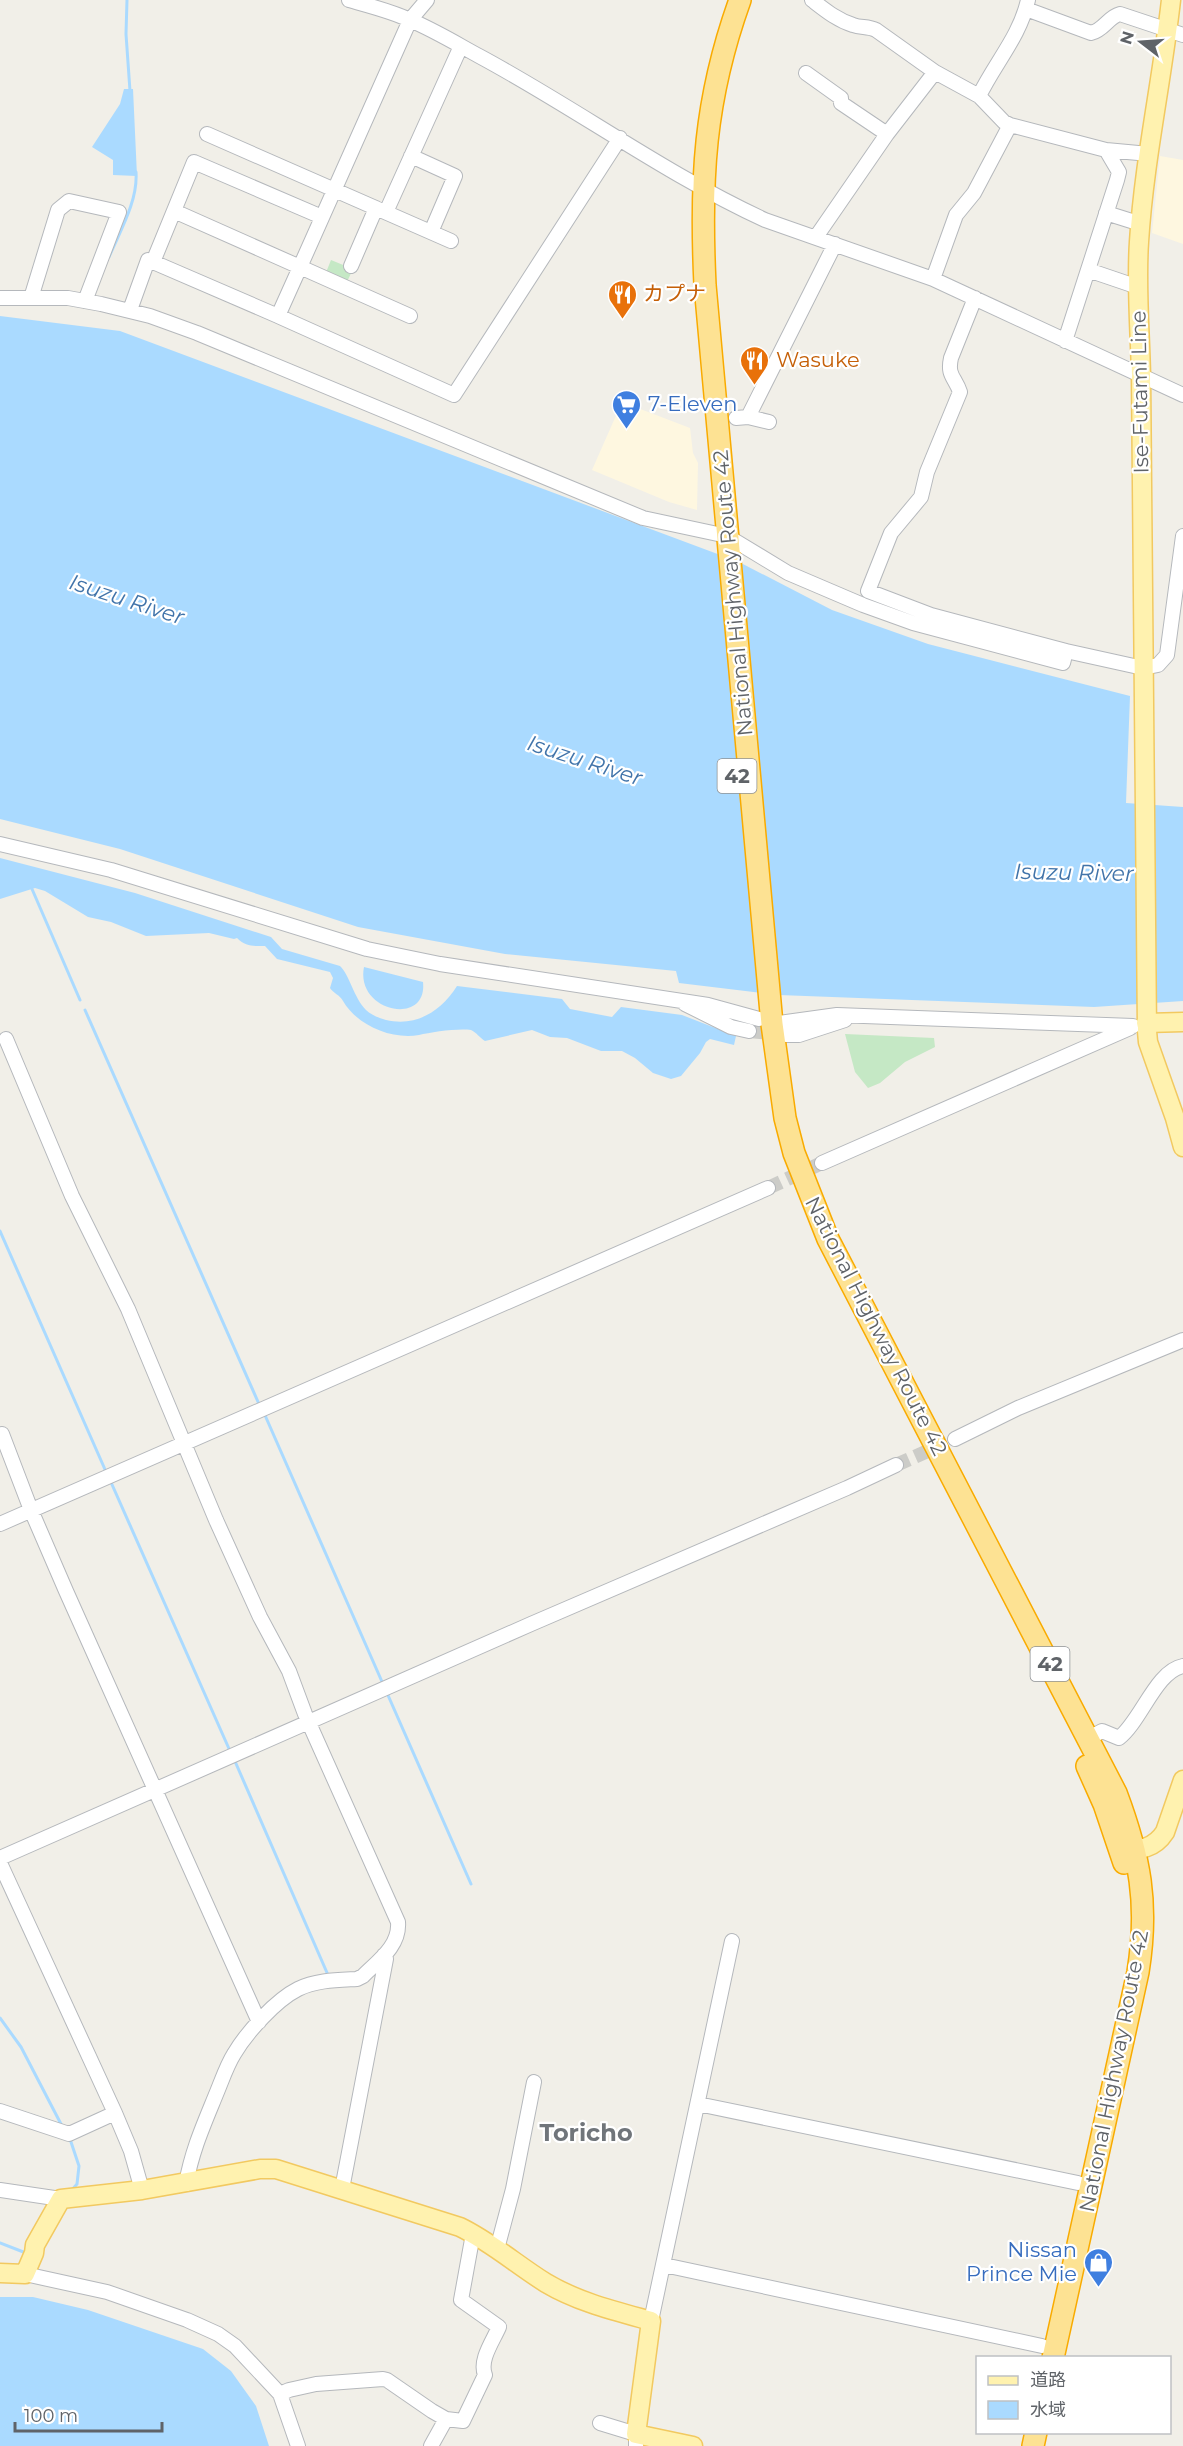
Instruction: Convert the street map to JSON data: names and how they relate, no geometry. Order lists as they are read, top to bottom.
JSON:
{
  "streets": {
    "highway": ["National Highway Route 42", "42"],
    "main road": ["Ise-Futami Line"]
  },
  "districts": ["Toricho"],
  "water": ["Isuzu River"],
  "places": {
    "restaurant": ["カプナ", "Wasuke"],
    "supermarket": ["7-Eleven"],
    "shop": ["Nissan Prince Mie"]
  },
  "legend": ["道路", "水域"],
  "scale_bar": "100 m",
  "north": "left"
}
